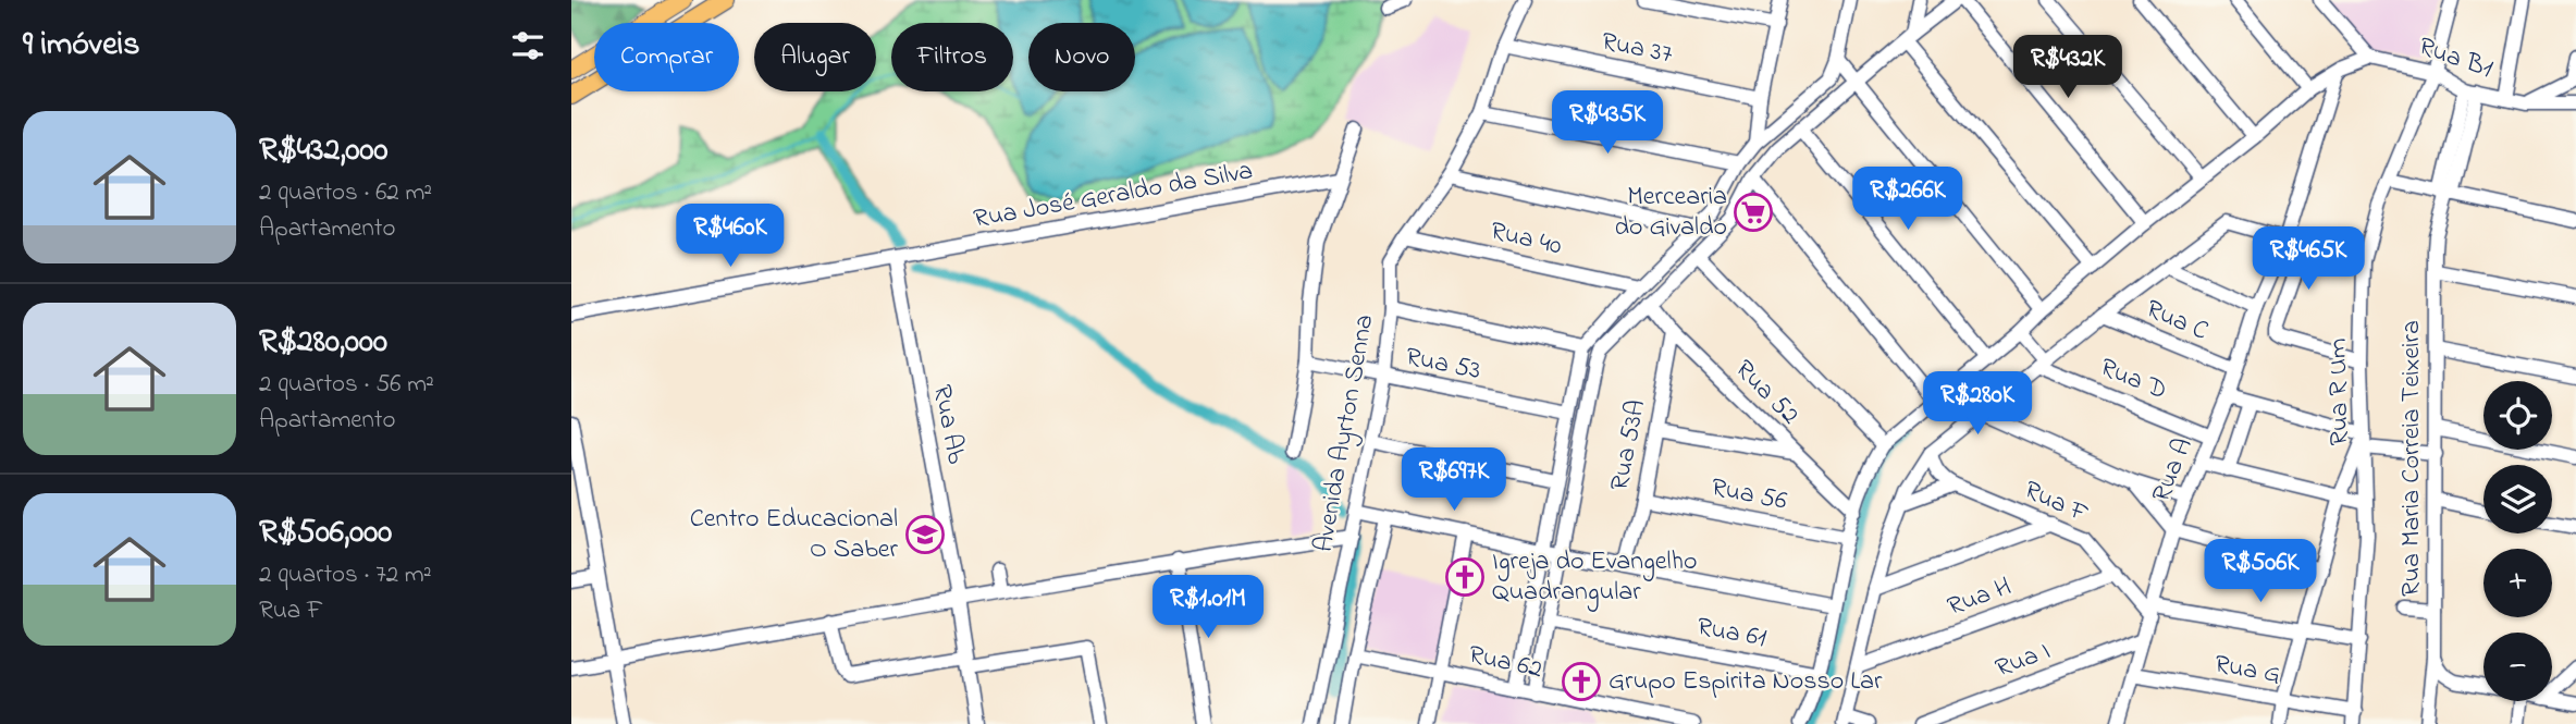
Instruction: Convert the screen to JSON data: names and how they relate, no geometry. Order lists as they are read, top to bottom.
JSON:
{
  "streets": {
    "street": [
      "Rua 37",
      "Rua B1",
      "Rua José Geraldo da Silva",
      "Rua 40",
      "Rua C",
      "Rua 53",
      "Rua D",
      "Rua R Um",
      "Rua 52",
      "Rua Ab",
      "Avenida Ayrton Senna",
      "Rua 53A",
      "Rua Maria Correia Teixeira",
      "Rua A",
      "Rua 56",
      "Rua F",
      "Rua H",
      "Rua 61",
      "Rua I",
      "Rua 62",
      "Rua G"
    ]
  },
  "crossings": [
    ["Rua 37", "Avenida Ayrton Senna"],
    ["Rua B1", "Rua R Um"],
    ["Rua B1", "Rua Maria Correia Teixeira"],
    ["Rua José Geraldo da Silva", "Rua Ab"],
    ["Rua 40", "Avenida Ayrton Senna"],
    ["Rua C", "Rua A"],
    ["Rua 53", "Avenida Ayrton Senna"],
    ["Rua D", "Rua A"],
    ["Rua R Um", "Rua G"],
    ["Rua 52", "Rua 53A"],
    ["Rua 53A", "Rua 56"],
    ["Rua A", "Rua F"],
    ["Rua A", "Rua I"],
    ["Rua A", "Rua G"],
    ["Rua F", "Rua H"]
  ],
  "places": {
    "supermarket": ["Mercearia do Givaldo"],
    "school or university": ["Centro Educacional O Saber"],
    "church": ["Igreja do Evangelho Quadrangular", "Grupo Espirita Nosso Lar"]
  },
  "page": {
    "heading": "9 imóveis",
    "chip": [
      "Comprar",
      "Alugar",
      "Filtros",
      "Novo"
    ],
    "price": [
      "R$432K",
      "R$435K",
      "R$266K",
      "R$460K",
      "R$465K",
      "R$280K",
      "R$697K",
      "R$506K",
      "R$1.01M"
    ],
    "list": [
      {
        "name": "R$432,000",
        "note": "2 quartos · 62 m² · Apartamento"
      },
      {
        "name": "R$280,000",
        "note": "2 quartos · 56 m² · Apartamento"
      },
      {
        "name": "R$506,000",
        "note": "2 quartos · 72 m² · Rua F"
      }
    ],
    "map_buttons": ["+", "−"]
  }
}
